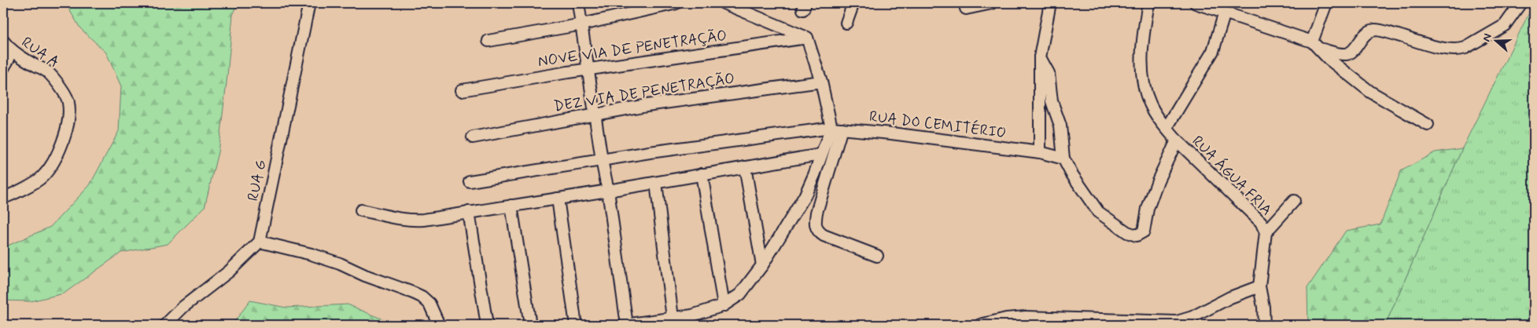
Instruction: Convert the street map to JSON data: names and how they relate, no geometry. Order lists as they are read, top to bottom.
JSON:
{
  "streets": {
    "street": [
      "NOVE VIA DE PENETRAÇÃO",
      "RUA A",
      "DEZ VIA DE PENETRAÇÃO",
      "RUA DO CEMITÉRIO",
      "RUA ÁGUA FRIA",
      "RUA G"
    ]
  },
  "north": "left"
}
